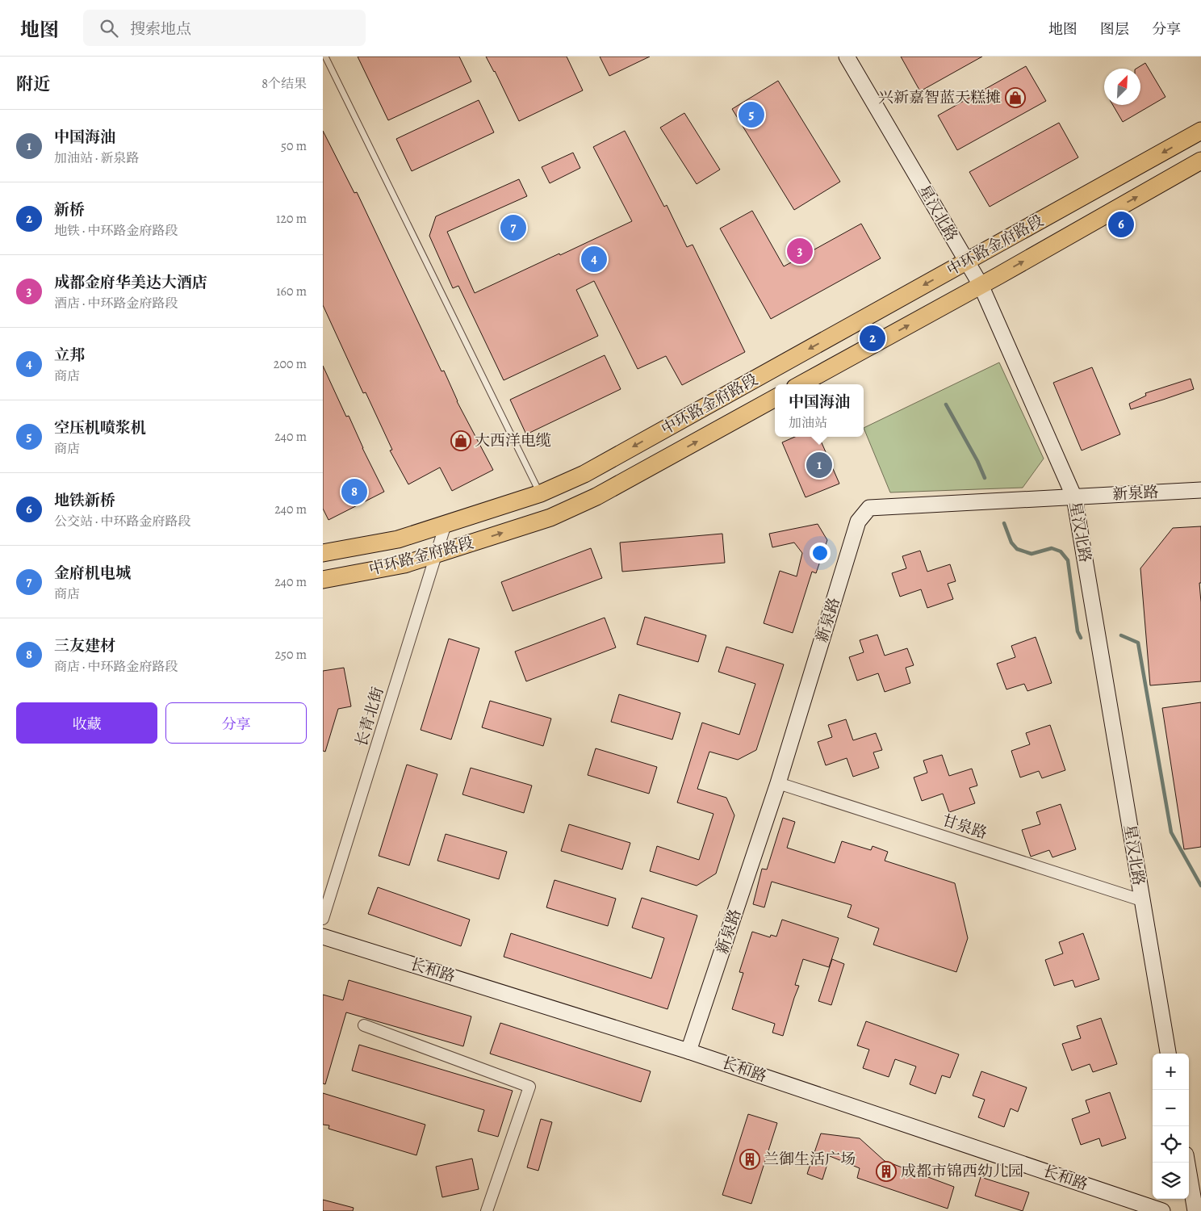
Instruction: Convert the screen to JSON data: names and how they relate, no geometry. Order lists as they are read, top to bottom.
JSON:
{
  "streets": {
    "main road": ["中环路金府路段"],
    "street": [
      "星汉北路",
      "新泉路",
      "长青北街",
      "甘泉路",
      "长和路"
    ]
  },
  "crossings": [
    ["星汉北路", "中环路金府路段"],
    ["星汉北路", "新泉路"],
    ["星汉北路", "甘泉路"],
    ["中环路金府路段", "长青北街"],
    ["新泉路", "甘泉路"],
    ["新泉路", "长和路"]
  ],
  "places": {
    "shop": ["兴新嘉智蓝天糕摊", "大西洋电缆"],
    "building": ["兰御生活广场", "成都市锦西幼儿园"]
  },
  "north": "top right",
  "page": {
    "header": "地图",
    "search": "搜索地点",
    "nav": ["地图", "图层", "分享"],
    "heading": ["附近", "8个结果"],
    "pins": [
      "5",
      "6",
      "7",
      "3",
      "4",
      "2",
      "1",
      "8"
    ],
    "list": [
      {
        "mark": "1",
        "name": "中国海油",
        "note": "加油站 · 新泉路",
        "value": "50 m"
      },
      {
        "mark": "2",
        "name": "新桥",
        "note": "地铁 · 中环路金府路段",
        "value": "120 m"
      },
      {
        "mark": "3",
        "name": "成都金府华美达大酒店",
        "note": "酒店 · 中环路金府路段",
        "value": "160 m"
      },
      {
        "mark": "4",
        "name": "立邦",
        "note": "商店",
        "value": "200 m"
      },
      {
        "mark": "5",
        "name": "空压机喷浆机",
        "note": "商店",
        "value": "240 m"
      },
      {
        "mark": "6",
        "name": "地铁新桥",
        "note": "公交站 · 中环路金府路段",
        "value": "240 m"
      },
      {
        "mark": "7",
        "name": "金府机电城",
        "note": "商店",
        "value": "240 m"
      },
      {
        "mark": "8",
        "name": "三友建材",
        "note": "商店 · 中环路金府路段",
        "value": "250 m"
      }
    ],
    "popup": ["中国海油", "加油站"],
    "buttons": ["收藏", "分享"],
    "map_buttons": ["+", "−"]
  }
}
